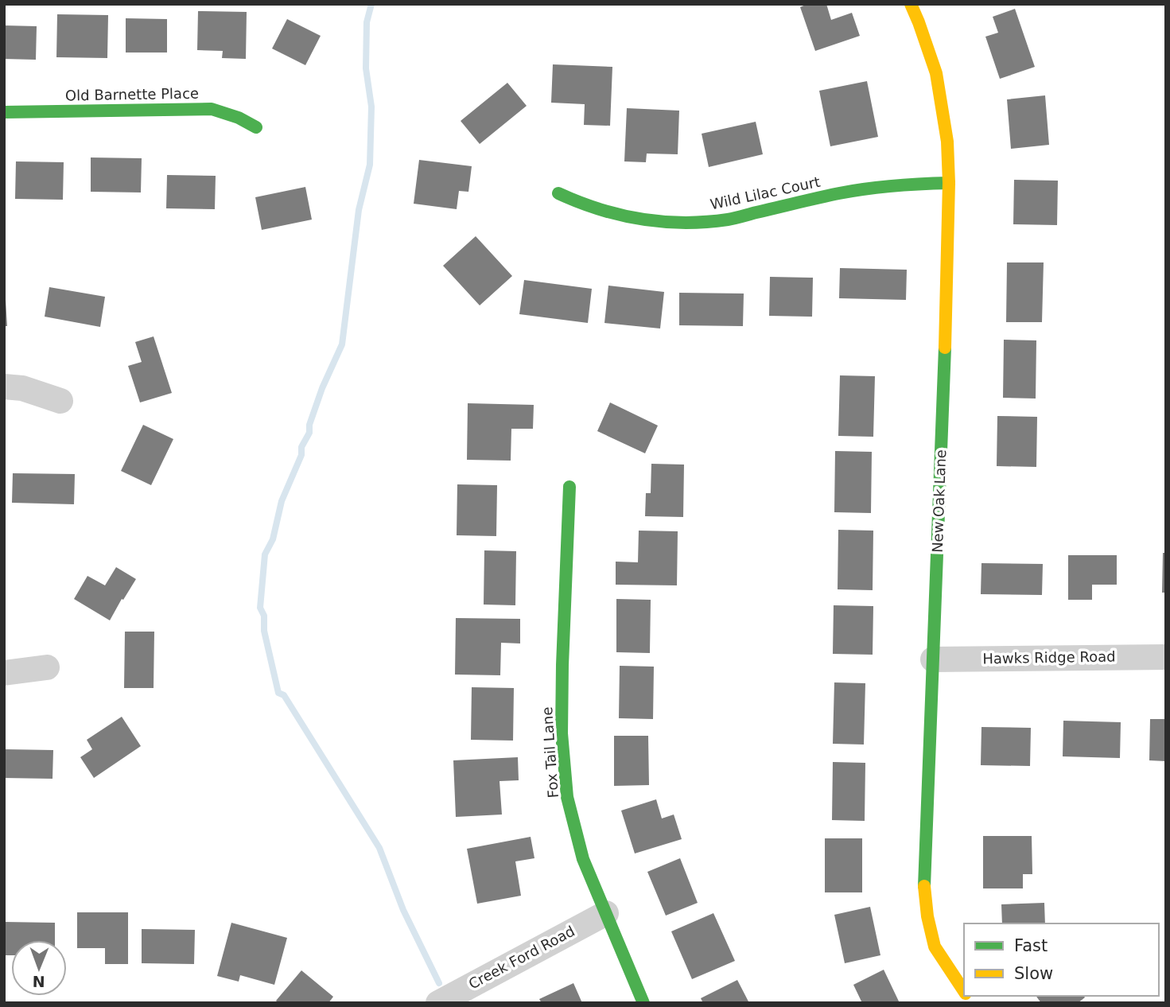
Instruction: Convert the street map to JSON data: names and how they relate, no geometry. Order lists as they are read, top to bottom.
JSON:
{
  "streets": {
    "street": [
      "Old Barnette Place",
      "Wild Lilac Court",
      "New Oak Lane",
      "Hawks Ridge Road",
      "Fox Tail Lane",
      "Creek Ford Road"
    ]
  },
  "crossings": [
    ["Wild Lilac Court", "New Oak Lane"],
    ["New Oak Lane", "Hawks Ridge Road"],
    ["Fox Tail Lane", "Creek Ford Road"]
  ],
  "legend": ["Fast", "Slow"],
  "north": "bottom"
}
